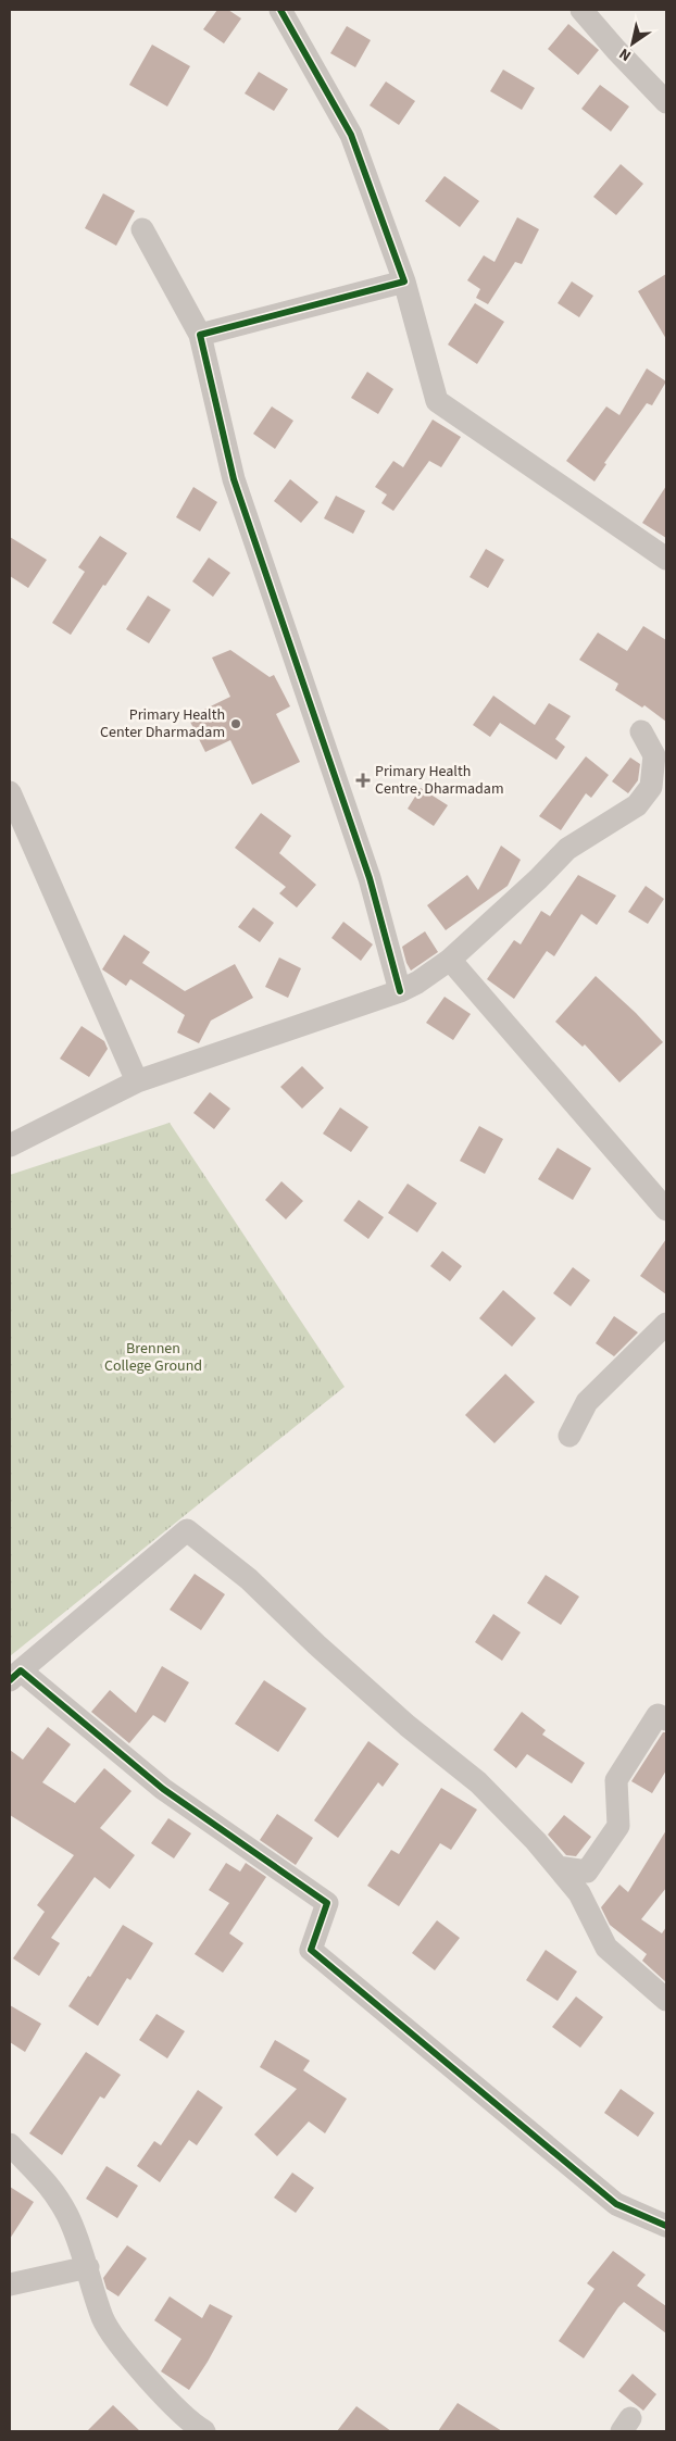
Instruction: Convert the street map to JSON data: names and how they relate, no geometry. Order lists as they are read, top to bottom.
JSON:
{
  "parks": ["Brennen College Ground"],
  "places": {
    "other": ["Primary Health Center Dharmadam"],
    "health": ["Primary Health Centre, Dharmadam"]
  },
  "north": "bottom left"
}
